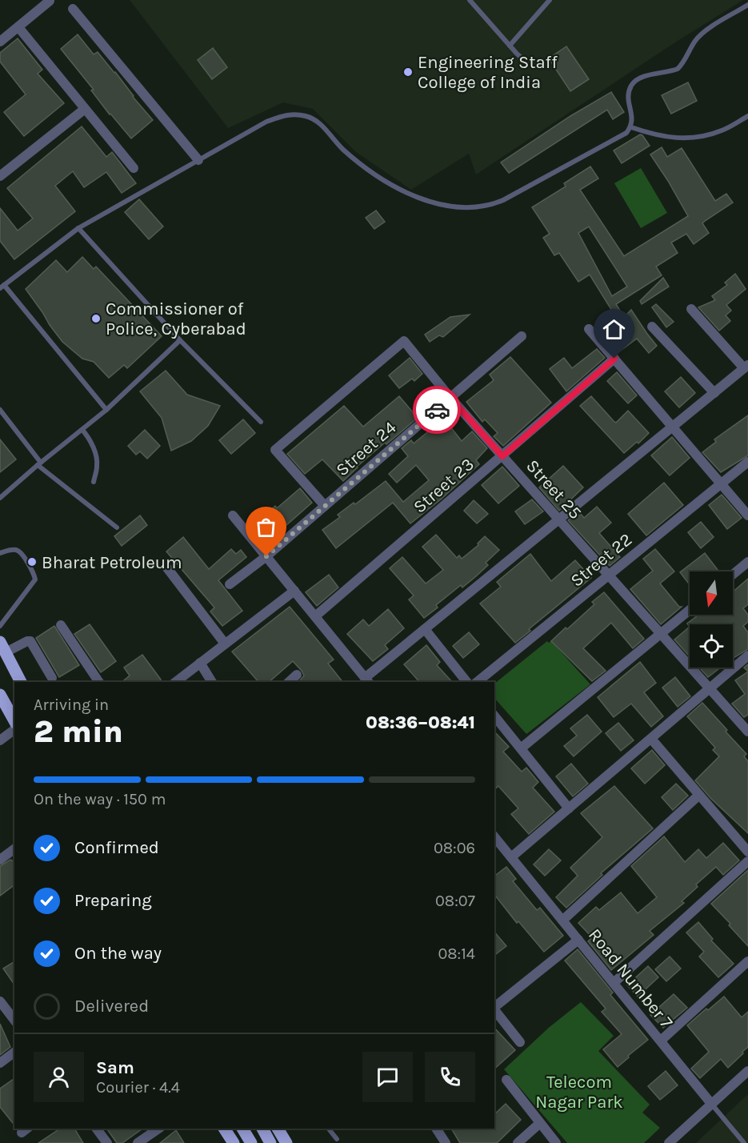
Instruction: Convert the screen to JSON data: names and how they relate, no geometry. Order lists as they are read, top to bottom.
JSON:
{
  "streets": {
    "street": [
      "Street 24",
      "Street 23",
      "Street 25",
      "Street 22",
      "Road Number 7"
    ]
  },
  "crossings": [
    ["Street 24", "Street 25"],
    ["Street 23", "Street 25"],
    ["Street 25", "Street 22"]
  ],
  "parks": ["Telecom Nagar Park"],
  "places": ["Engineering Staff College of India", "Commissioner of Police, Cyberabad", "Bharat Petroleum"],
  "north": "bottom",
  "page": {
    "heading": ["2 min", "Arriving in", "08:36–08:41"],
    "panel": ["Sam", "Courier · 4.4"],
    "bar": "On the way · 150 m",
    "list": [
      ["Confirmed", "08:06"],
      ["Preparing", "08:07"],
      ["On the way", "08:14"],
      "Delivered"
    ]
  }
}
